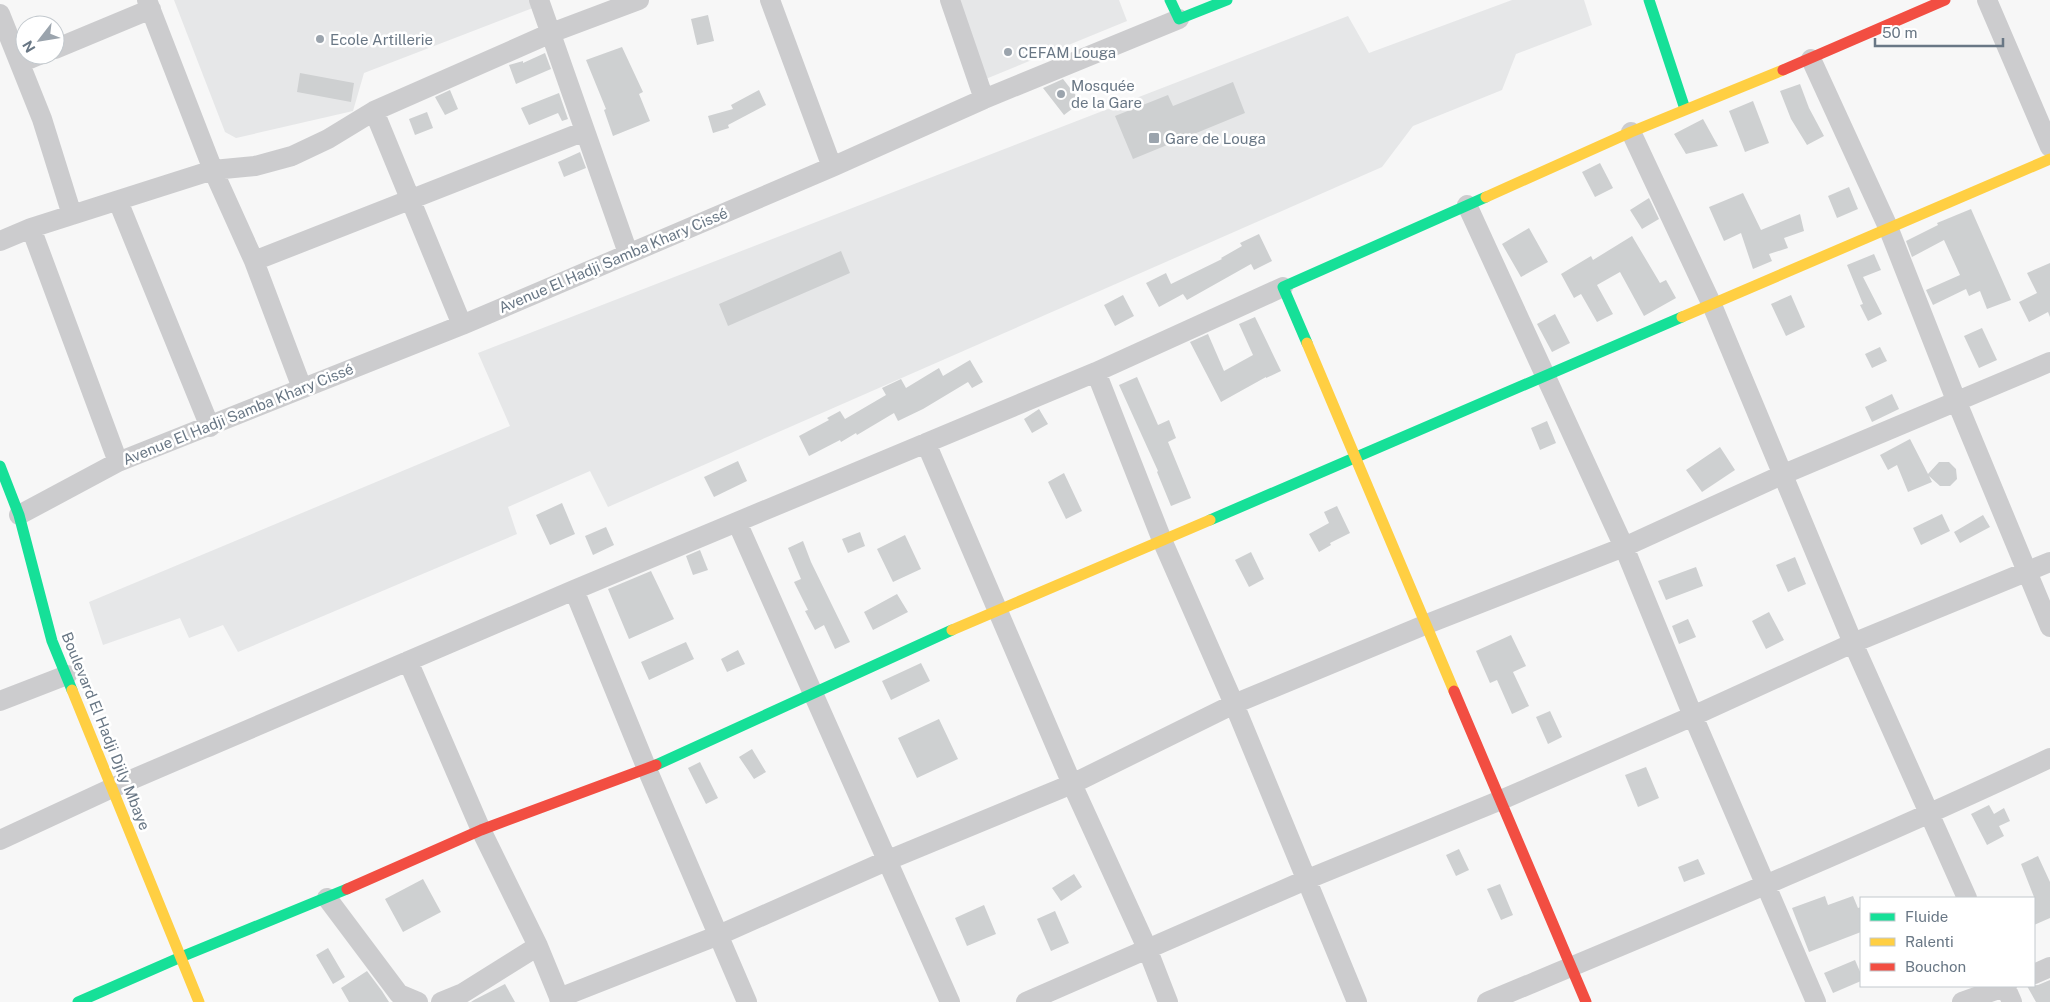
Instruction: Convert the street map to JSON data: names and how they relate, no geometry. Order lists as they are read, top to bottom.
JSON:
{
  "streets": {
    "street": ["Avenue El Hadji Samba Khary Cissé", "Boulevard El Hadji Djily Mbaye"]
  },
  "crossings": [
    ["Avenue El Hadji Samba Khary Cissé", "Boulevard El Hadji Djily Mbaye"]
  ],
  "places": {
    "other": ["Ecole Artillerie", "CEFAM Louga", "Mosquée de la Gare"],
    "transit": ["Gare de Louga"]
  },
  "legend": ["Fluide", "Ralenti", "Bouchon"],
  "scale_bar": "50 m",
  "north": "bottom left"
}
